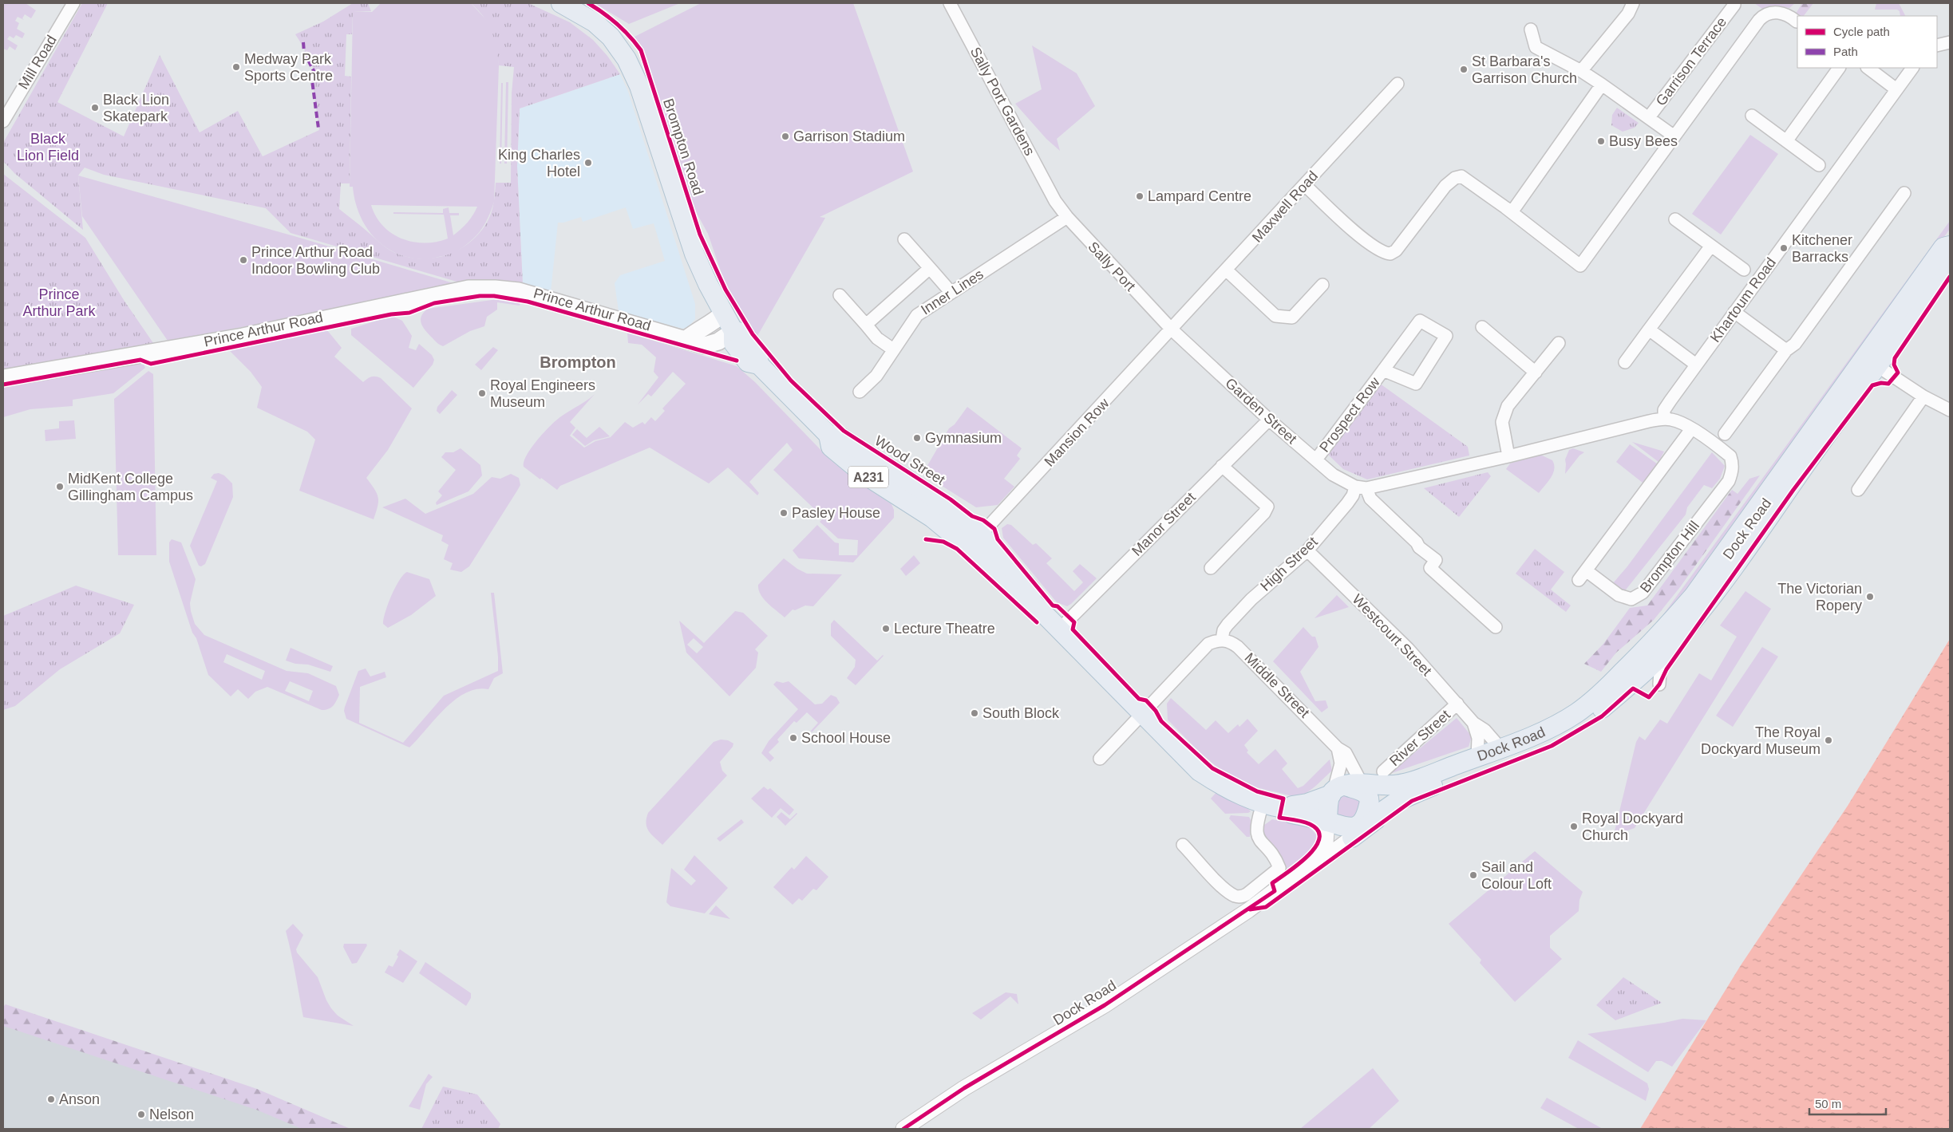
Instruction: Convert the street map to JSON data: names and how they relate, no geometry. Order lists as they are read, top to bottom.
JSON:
{
  "streets": {
    "main road": [
      "Brompton Road",
      "Prince Arthur Road",
      "Wood Street",
      "A231",
      "Dock Road"
    ],
    "street": [
      "Garrison Terrace",
      "Mill Road",
      "Sally Port Gardens",
      "Maxwell Road",
      "Sally Port",
      "Inner Lines",
      "Khartoum Road",
      "Garden Street",
      "Prospect Row",
      "Mansion Row",
      "Manor Street",
      "Brompton Hill",
      "High Street",
      "Westcourt Street",
      "Middle Street",
      "River Street"
    ]
  },
  "crossings": [
    ["Sally Port Gardens", "Sally Port"],
    ["Brompton Road", "Wood Street"],
    ["Maxwell Road", "Sally Port"],
    ["Maxwell Road", "Garden Street"],
    ["Maxwell Road", "Mansion Row"],
    ["Sally Port", "Inner Lines"],
    ["Sally Port", "Garden Street"],
    ["Sally Port", "Mansion Row"],
    ["Khartoum Road", "Brompton Hill"],
    ["Prince Arthur Road", "Wood Street"],
    ["Garden Street", "Prospect Row"],
    ["Garden Street", "Mansion Row"],
    ["Garden Street", "Manor Street"],
    ["Garden Street", "Brompton Hill"],
    ["Garden Street", "High Street"],
    ["Mansion Row", "Wood Street"],
    ["Wood Street", "Manor Street"],
    ["Wood Street", "Dock Road"],
    ["Wood Street", "Middle Street"],
    ["Dock Road", "Westcourt Street"],
    ["Dock Road", "Middle Street"],
    ["Brompton Hill", "High Street"],
    ["High Street", "Westcourt Street"],
    ["High Street", "Middle Street"],
    ["Westcourt Street", "River Street"]
  ],
  "districts": ["Brompton"],
  "parks": ["Black Lion Field", "Prince Arthur Park"],
  "places": [
    "Medway Park Sports Centre",
    "St Barbara's Garrison Church",
    "Black Lion Skatepark",
    "Garrison Stadium",
    "Busy Bees",
    "King Charles Hotel",
    "Lampard Centre",
    "Kitchener Barracks",
    "Prince Arthur Road Indoor Bowling Club",
    "Royal Engineers Museum",
    "Gymnasium",
    "MidKent College Gillingham Campus",
    "Pasley House",
    "The Victorian Ropery",
    "Lecture Theatre",
    "South Block",
    "School House",
    "The Royal Dockyard Museum",
    "Royal Dockyard Church",
    "Sail and Colour Loft",
    "Anson",
    "Nelson"
  ],
  "legend": ["Cycle path", "Path"],
  "scale_bar": "50 m"
}
